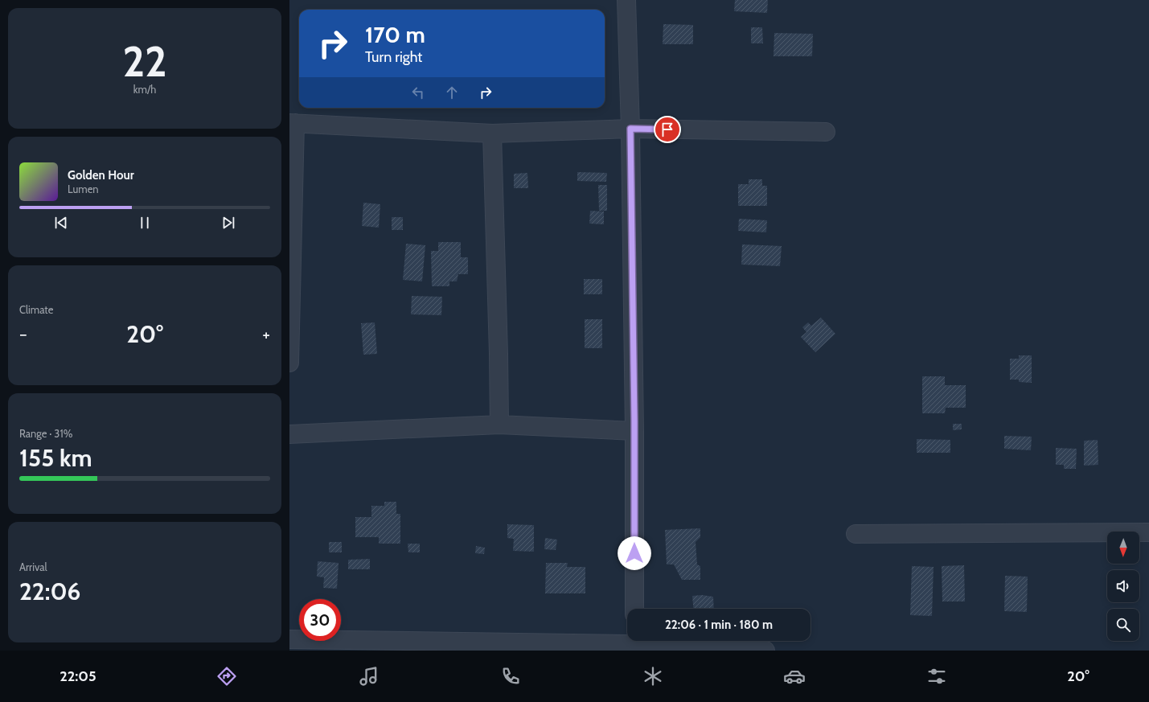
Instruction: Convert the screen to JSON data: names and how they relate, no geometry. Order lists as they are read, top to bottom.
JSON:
{
  "north": "bottom",
  "page": {
    "tile": [
      ["22", "km/h"],
      "Climate",
      ["Range · 31%", "155 km"],
      ["Arrival", "22:06"]
    ],
    "turn": ["170 m", "Turn right"],
    "song": ["Golden Hour", "Lumen"],
    "heat": ["−", "20°", "+"],
    "limit": "30",
    "trip": "22:06 · 1 min · 180 m",
    "tabs": ["22:05", "20°"]
  }
}
